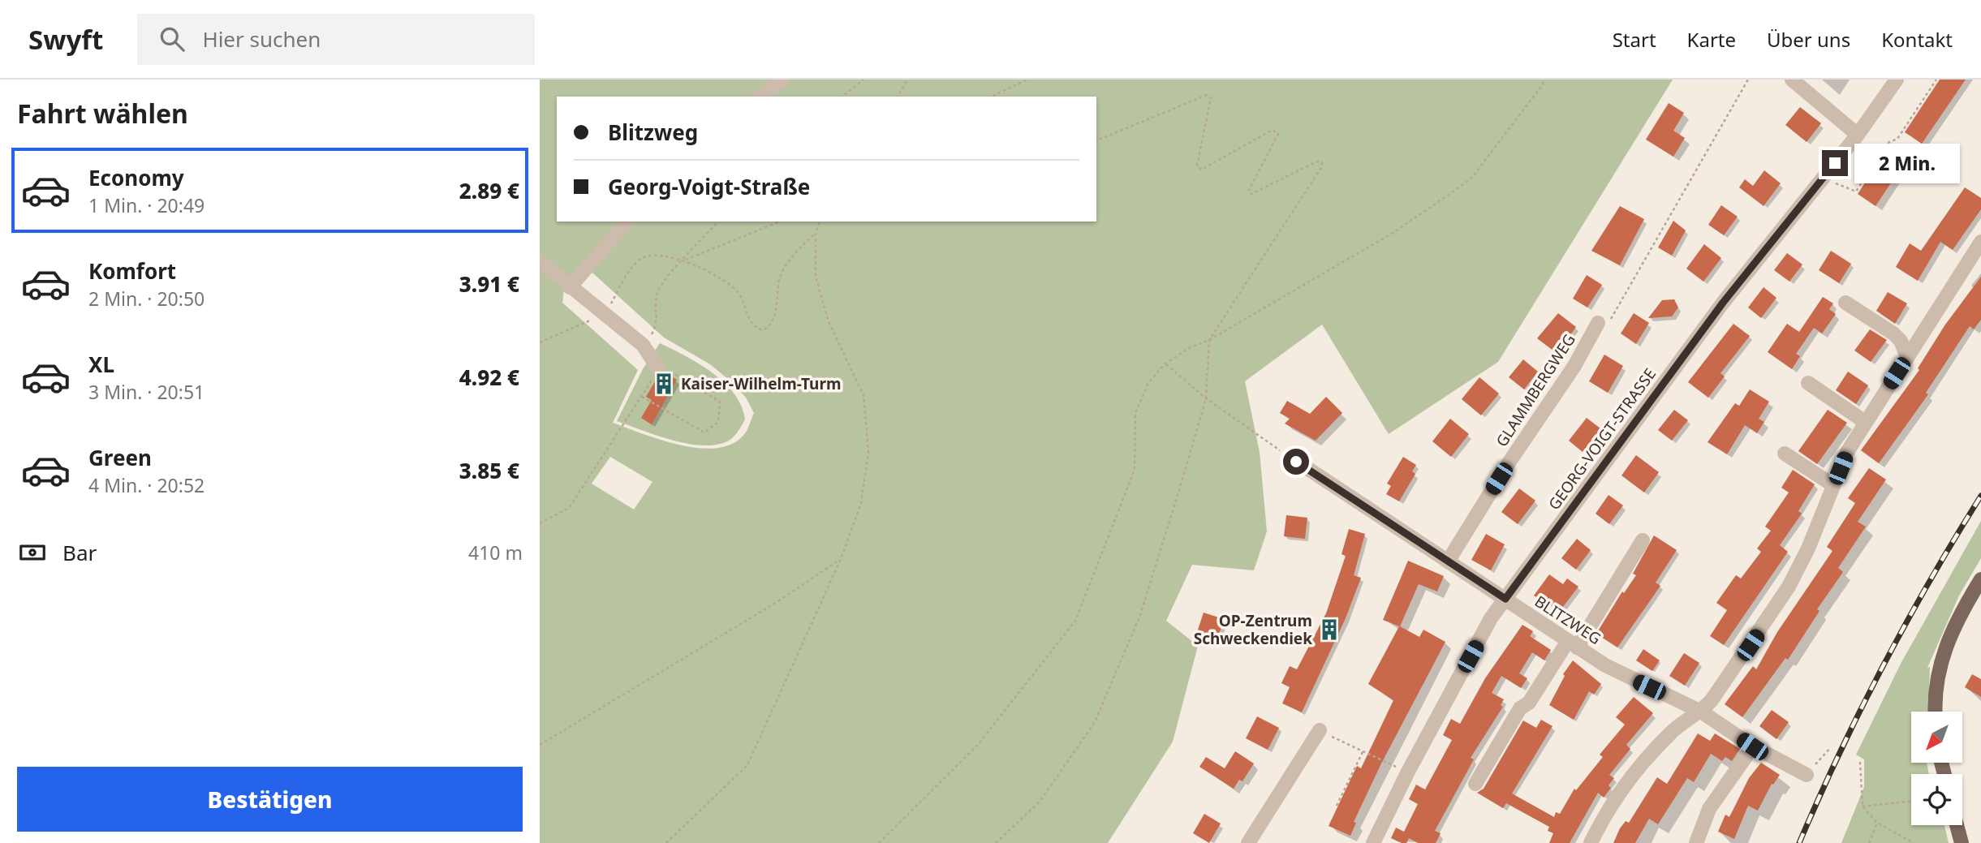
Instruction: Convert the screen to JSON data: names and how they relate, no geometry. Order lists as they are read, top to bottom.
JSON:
{
  "streets": {
    "street": ["GLAMMBERGWEG", "GEORG-VOIGT-STRASSE", "BLITZWEG"]
  },
  "crossings": [
    ["GLAMMBERGWEG", "BLITZWEG"],
    ["GEORG-VOIGT-STRASSE", "BLITZWEG"]
  ],
  "places": {
    "building": ["Kaiser-Wilhelm-Turm", "OP-Zentrum Schweckendiek"]
  },
  "north": "bottom left",
  "page": {
    "header": "Swyft",
    "search": "Hier suchen",
    "nav": [
      "Start",
      "Karte",
      "Über uns",
      "Kontakt"
    ],
    "heading": "Fahrt wählen",
    "banner": ["Blitzweg", "Georg-Voigt-Straße"],
    "bubble": "2 Min.",
    "list": [
      {
        "name": "Economy",
        "note": "1 Min. · 20:49",
        "value": "2.89 €"
      },
      {
        "name": "Komfort",
        "note": "2 Min. · 20:50",
        "value": "3.91 €"
      },
      {
        "name": "XL",
        "note": "3 Min. · 20:51",
        "value": "4.92 €"
      },
      {
        "name": "Green",
        "note": "4 Min. · 20:52",
        "value": "3.85 €"
      }
    ],
    "pay": ["Bar", "410 m"],
    "buttons": "Bestätigen"
  }
}
